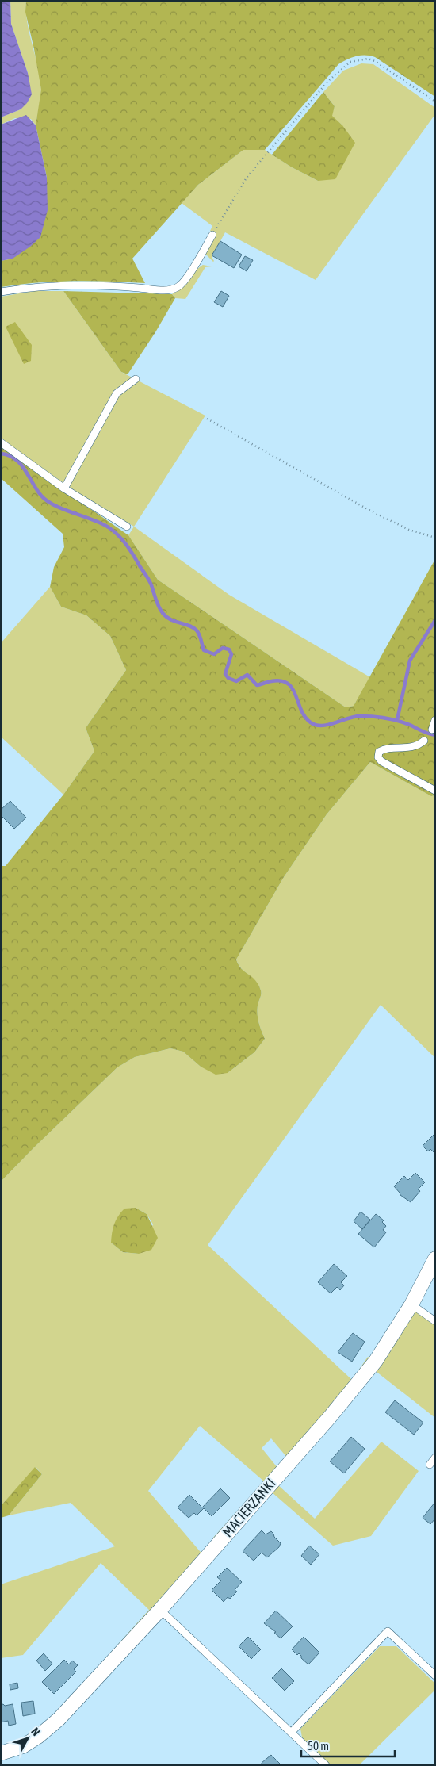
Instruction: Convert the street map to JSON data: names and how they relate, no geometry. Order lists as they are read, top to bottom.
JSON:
{
  "streets": {
    "street": ["MACIERZANKI"]
  },
  "scale_bar": "50 m",
  "north": "top right"
}
